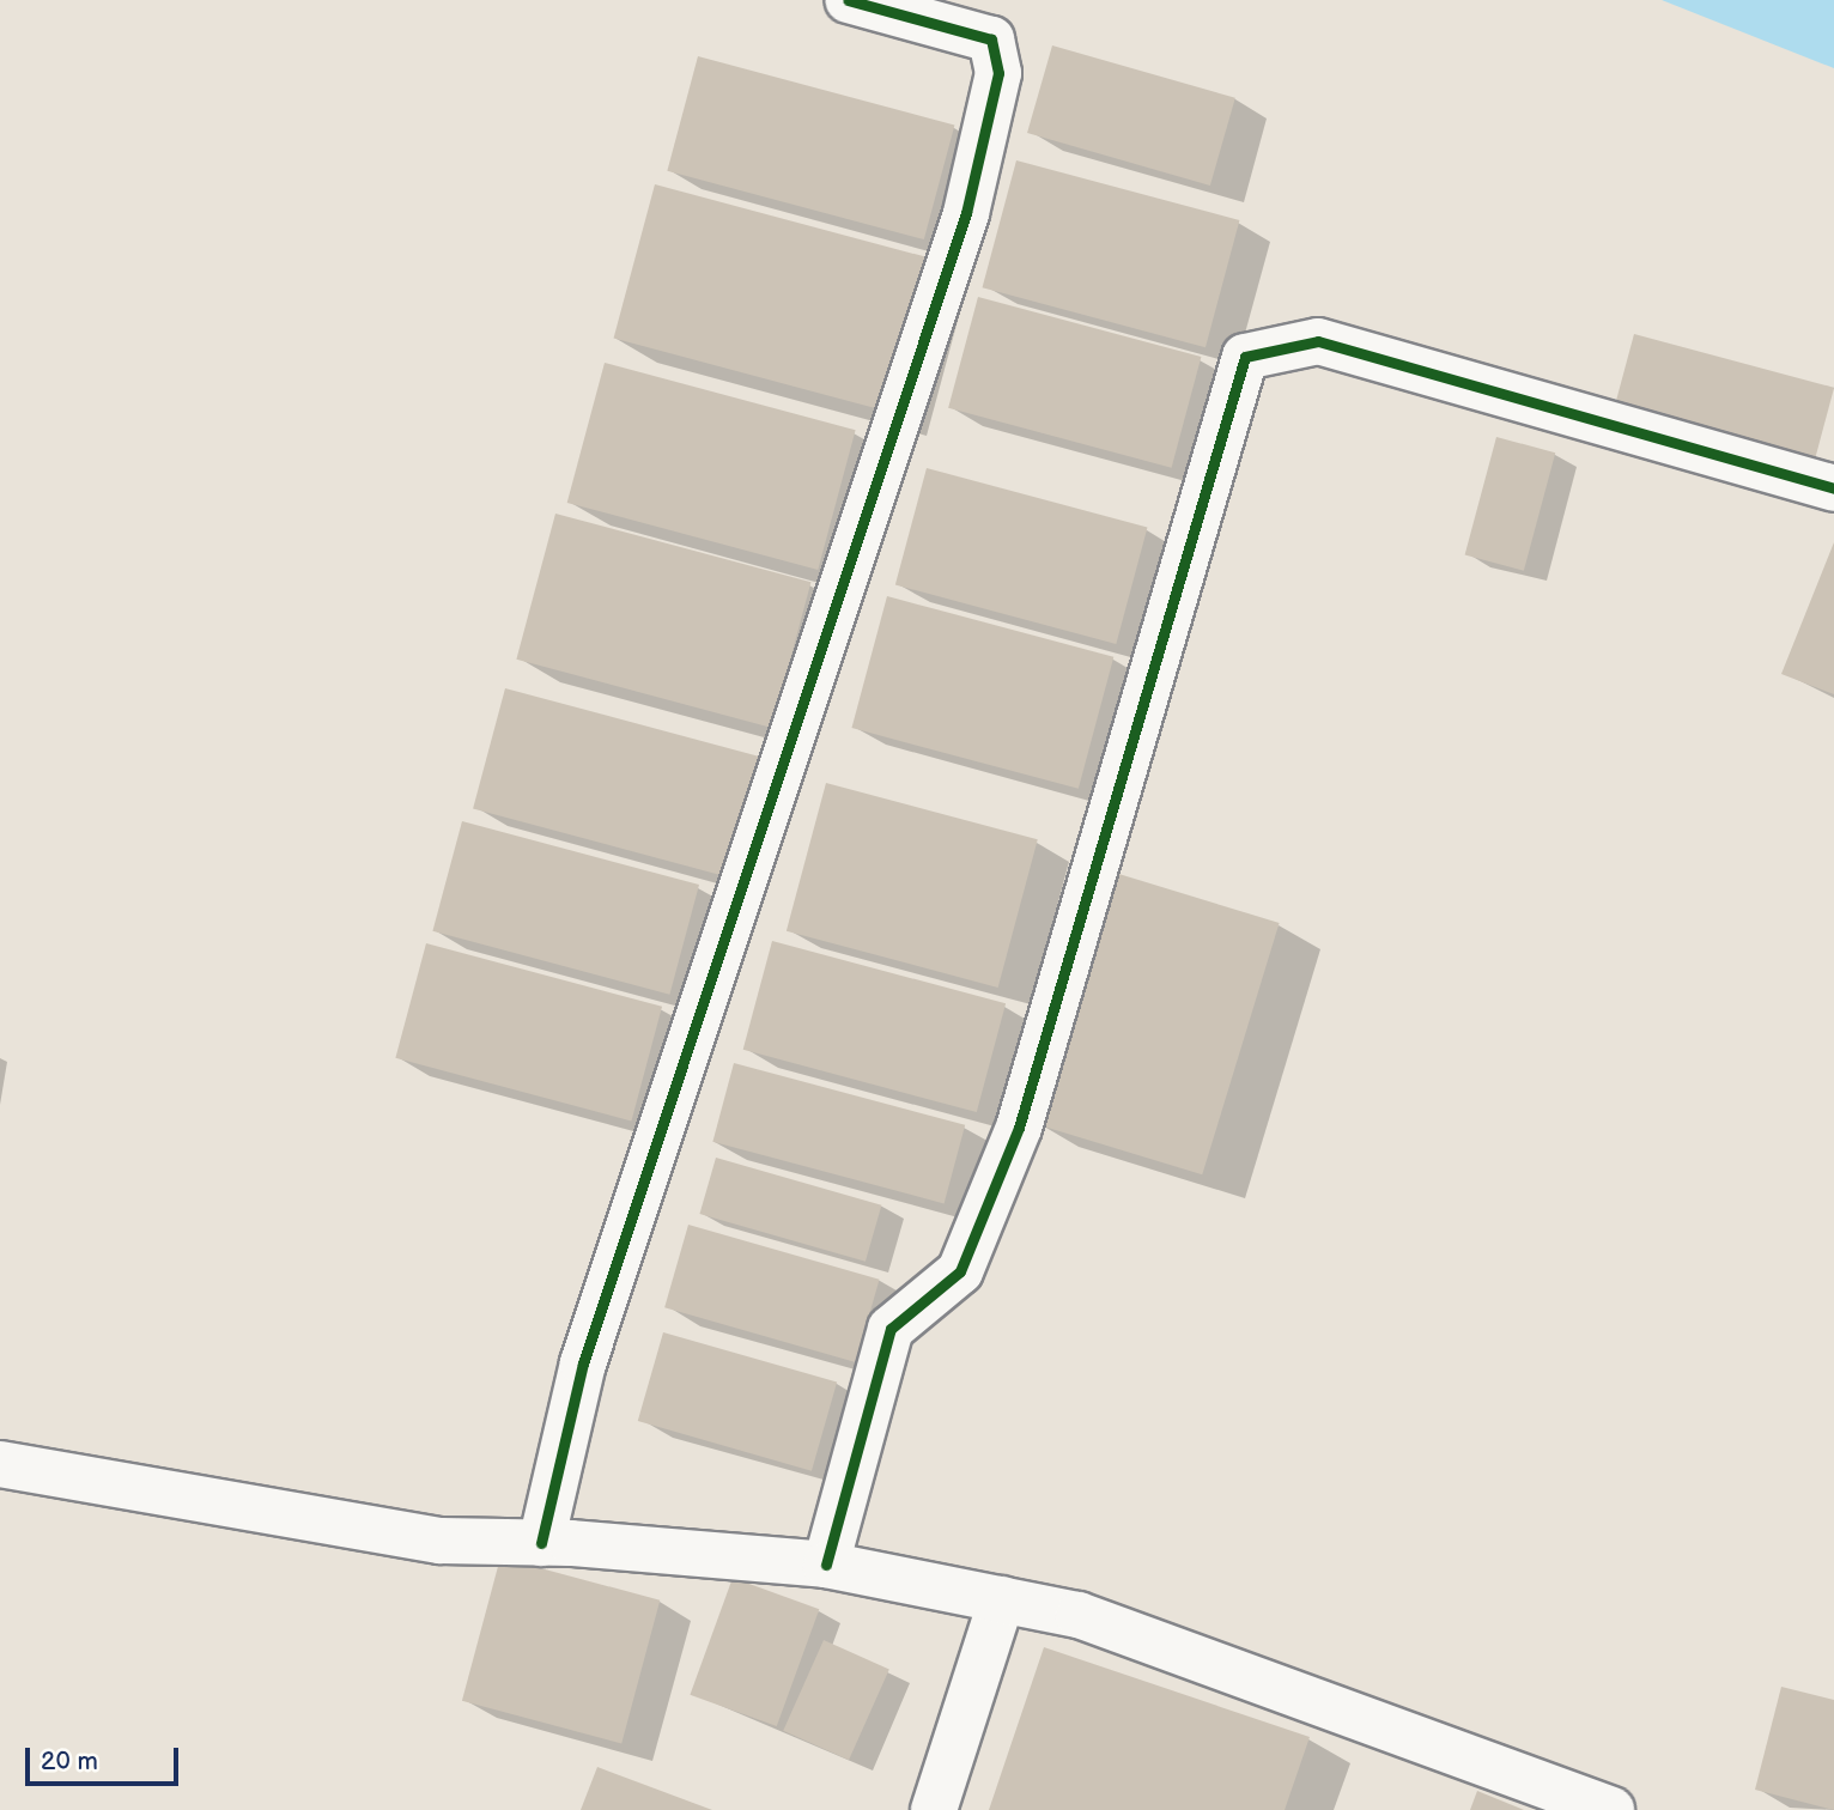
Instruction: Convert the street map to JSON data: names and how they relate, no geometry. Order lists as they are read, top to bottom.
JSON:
{
  "scale_bar": "20 m"
}
